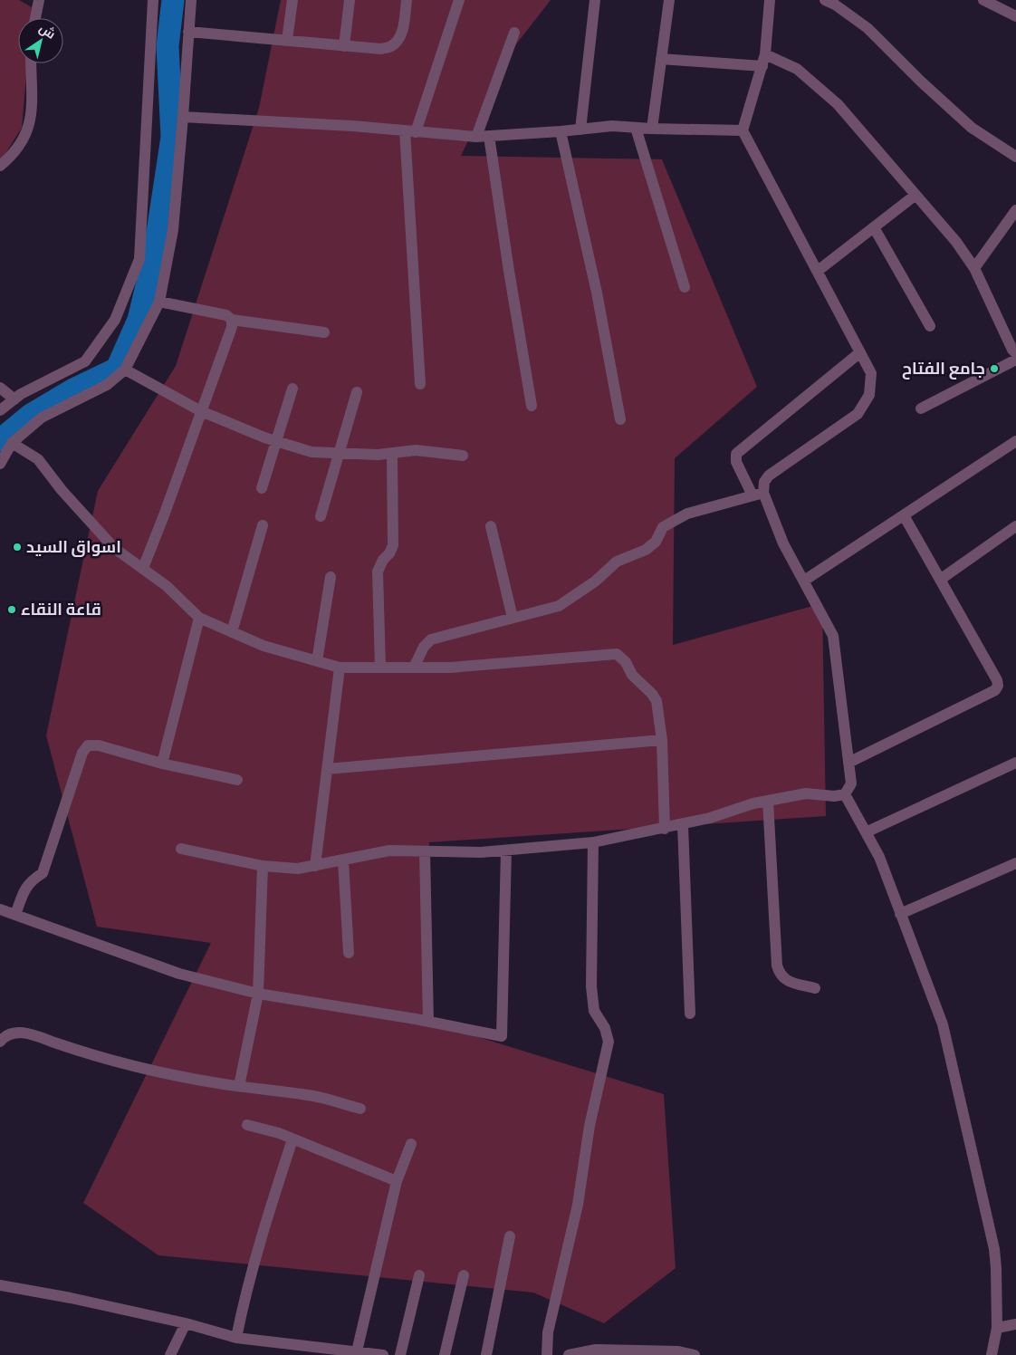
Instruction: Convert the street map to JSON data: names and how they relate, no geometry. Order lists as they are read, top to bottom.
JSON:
{
  "places": ["جامع الفتاح", "اسواق السيد", "قاعة النقاء"],
  "north": "top right"
}
